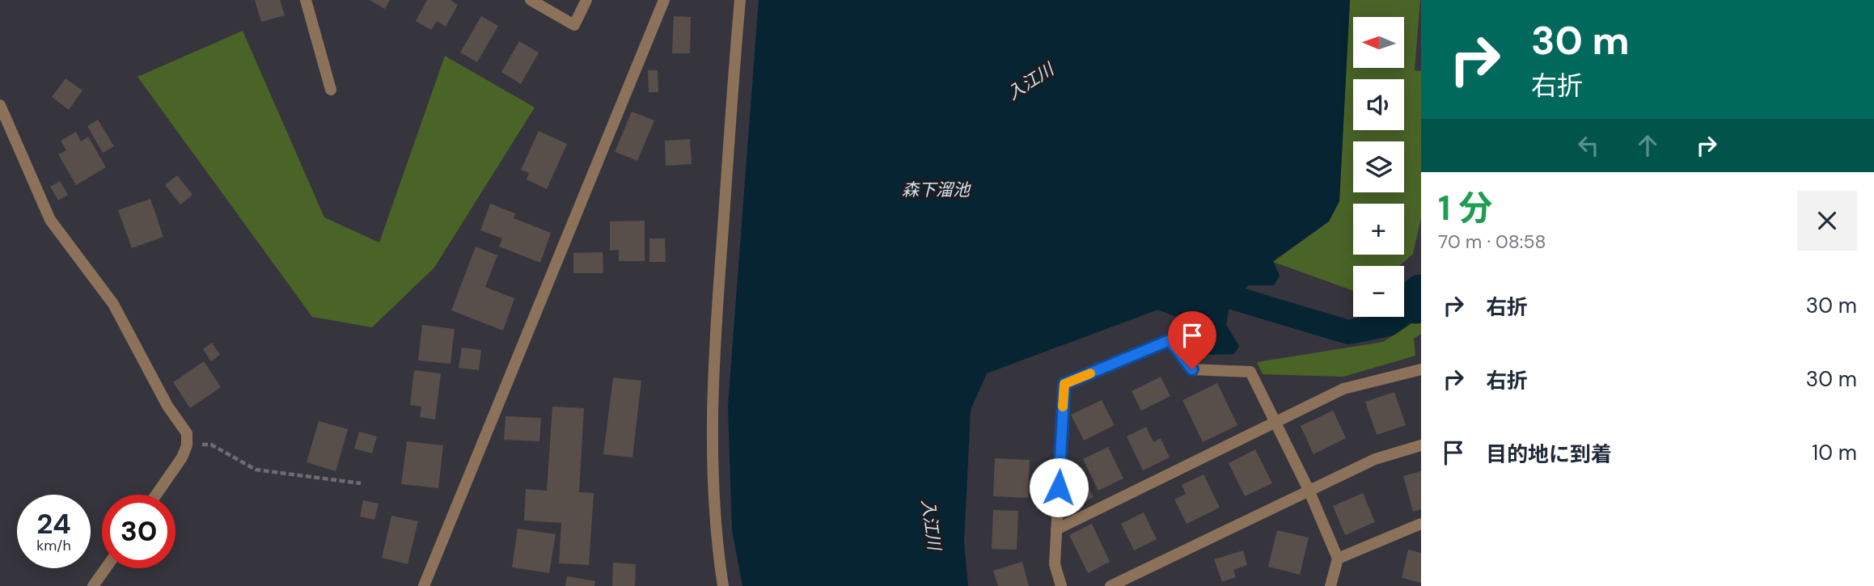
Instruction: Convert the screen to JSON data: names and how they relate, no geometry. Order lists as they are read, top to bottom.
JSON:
{
  "water": ["入江川", "森下溜池"],
  "north": "left",
  "page": {
    "turn": ["30 m", "右折"],
    "map_buttons": ["+", "−"],
    "heading": ["1 分", "70 m · 08:58"],
    "list": [
      {
        "name": "右折",
        "value": "30 m"
      },
      {
        "name": "右折",
        "value": "30 m"
      },
      {
        "name": "目的地に到着",
        "value": "10 m"
      }
    ],
    "speed": "24 km/h",
    "limit": "30"
  }
}
